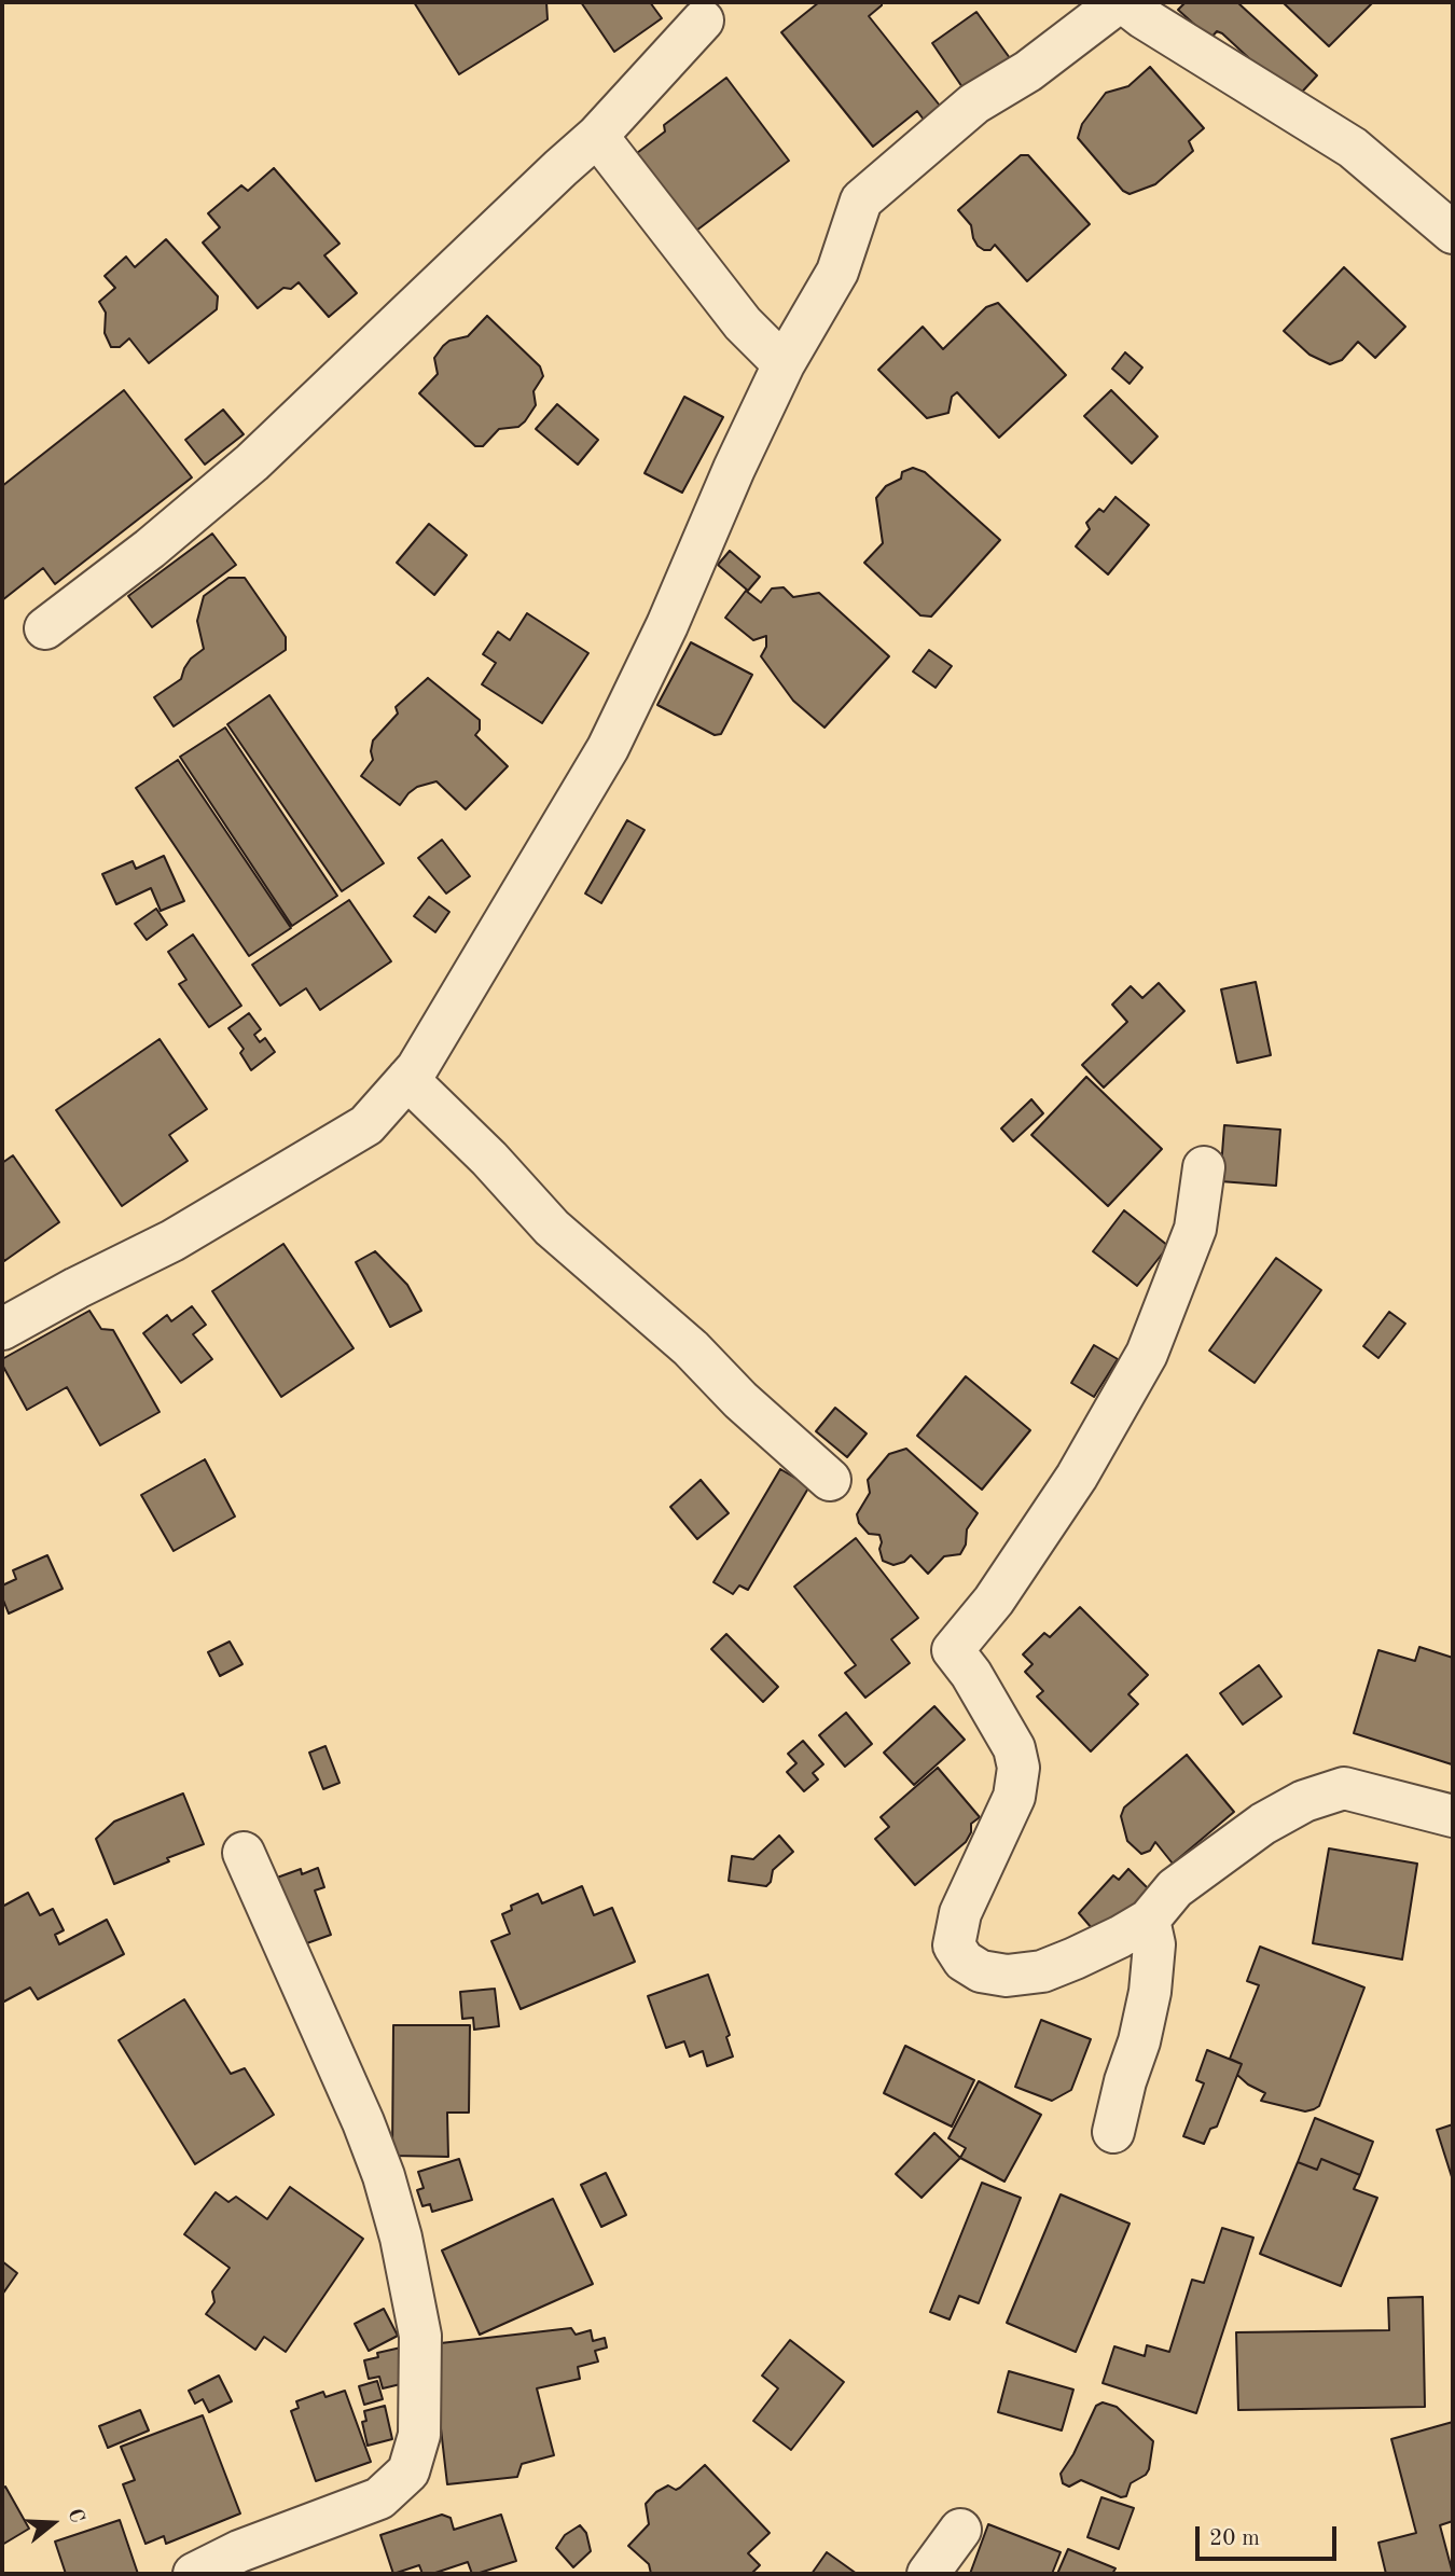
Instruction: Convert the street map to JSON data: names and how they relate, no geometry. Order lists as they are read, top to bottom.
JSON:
{
  "scale_bar": "20 m",
  "north": "right"
}
